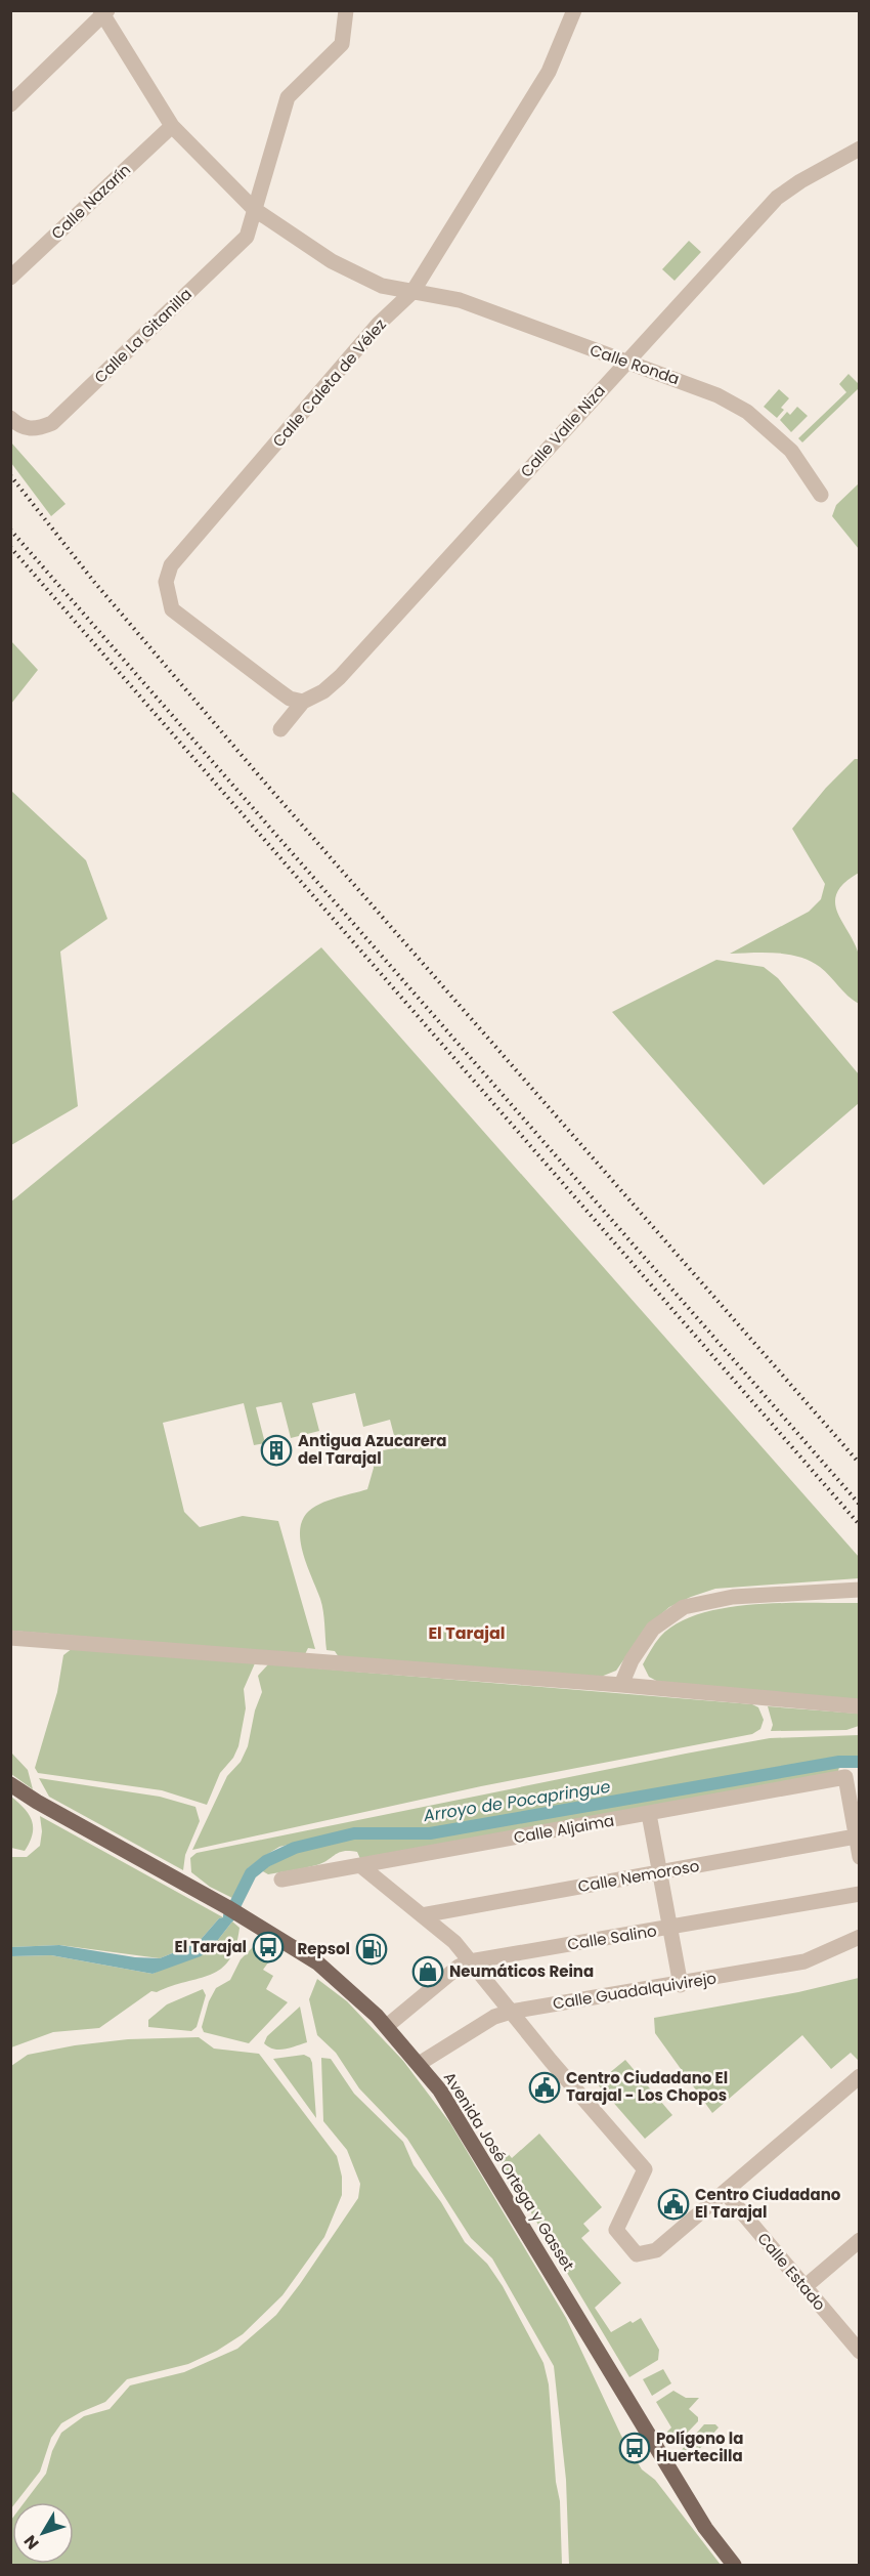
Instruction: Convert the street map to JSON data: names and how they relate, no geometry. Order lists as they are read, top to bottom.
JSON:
{
  "streets": {
    "main road": ["Avenida José Ortega y Gasset"],
    "street": [
      "Calle Nazarín",
      "Calle La Gitanilla",
      "Calle Ronda",
      "Calle Caleta de Vélez",
      "Calle Valle Niza",
      "Calle Aljaima",
      "Calle Nemoroso",
      "Calle Salino",
      "Calle Guadalquivirejo",
      "Calle Estado"
    ]
  },
  "crossings": [
    ["Calle Nazarín", "Calle Ronda"],
    ["Calle La Gitanilla", "Calle Ronda"],
    ["Calle Ronda", "Calle Caleta de Vélez"],
    ["Calle Ronda", "Calle Valle Niza"],
    ["Calle Caleta de Vélez", "Calle Valle Niza"],
    ["Calle Salino", "Avenida José Ortega y Gasset"],
    ["Calle Guadalquivirejo", "Avenida José Ortega y Gasset"]
  ],
  "districts": ["El Tarajal"],
  "water": ["Arroyo de Pocapringue"],
  "places": {
    "building": ["Antigua Azucarera del Tarajal"],
    "bus stop": ["El Tarajal", "Polígono la Huertecilla"],
    "fuel station": ["Repsol"],
    "shop": ["Neumáticos Reina"],
    "public building": ["Centro Ciudadano El Tarajal - Los Chopos", "Centro Ciudadano El Tarajal"]
  },
  "north": "bottom left"
}
